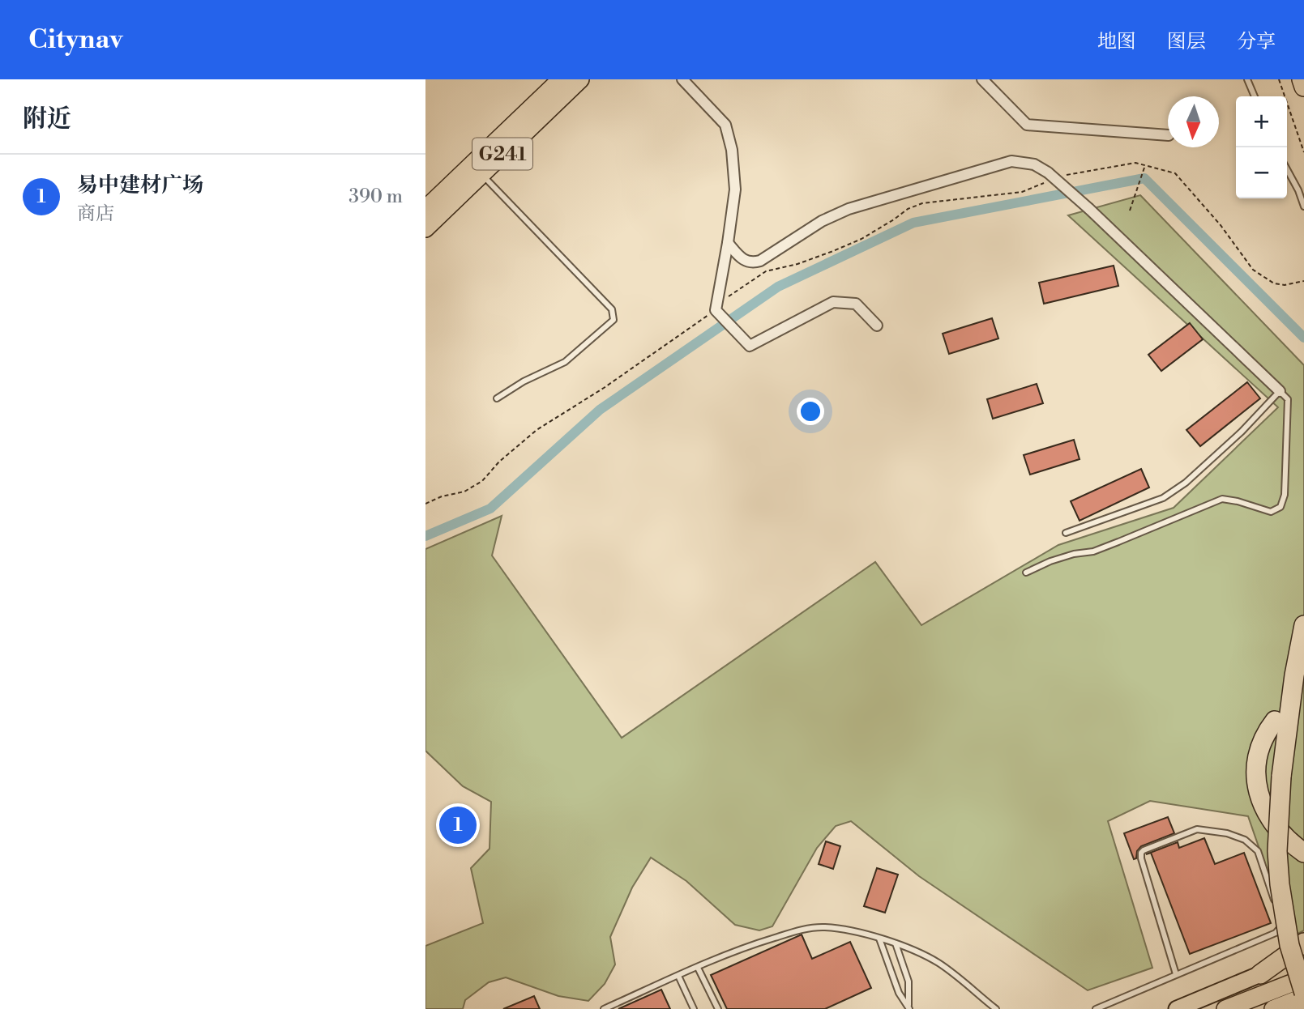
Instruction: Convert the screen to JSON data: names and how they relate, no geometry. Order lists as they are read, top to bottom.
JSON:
{
  "streets": {
    "highway": ["G241"]
  },
  "north": "bottom",
  "page": {
    "header": "Citynav",
    "nav": ["地图", "图层", "分享"],
    "heading": "附近",
    "map_buttons": ["+", "−"],
    "list": [
      {
        "mark": "1",
        "name": "易中建材广场",
        "note": "商店",
        "value": "390 m"
      }
    ],
    "pins": "1"
  }
}
